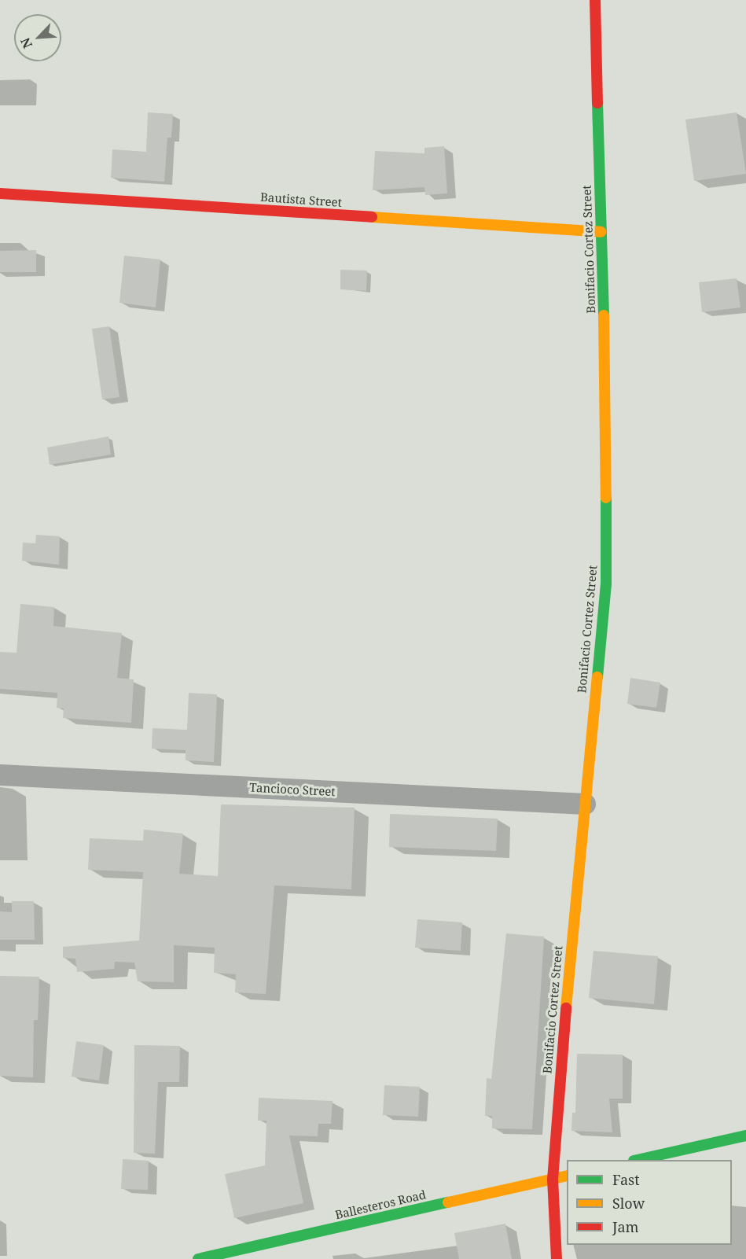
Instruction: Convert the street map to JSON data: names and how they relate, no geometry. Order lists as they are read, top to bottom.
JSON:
{
  "streets": {
    "street": [
      "Bautista Street",
      "Bonifacio Cortez Street",
      "Tancioco Street",
      "Ballesteros Road"
    ]
  },
  "crossings": [
    ["Bautista Street", "Bonifacio Cortez Street"],
    ["Bonifacio Cortez Street", "Tancioco Street"],
    ["Bonifacio Cortez Street", "Ballesteros Road"]
  ],
  "legend": ["Fast", "Slow", "Jam"],
  "north": "bottom left"
}
